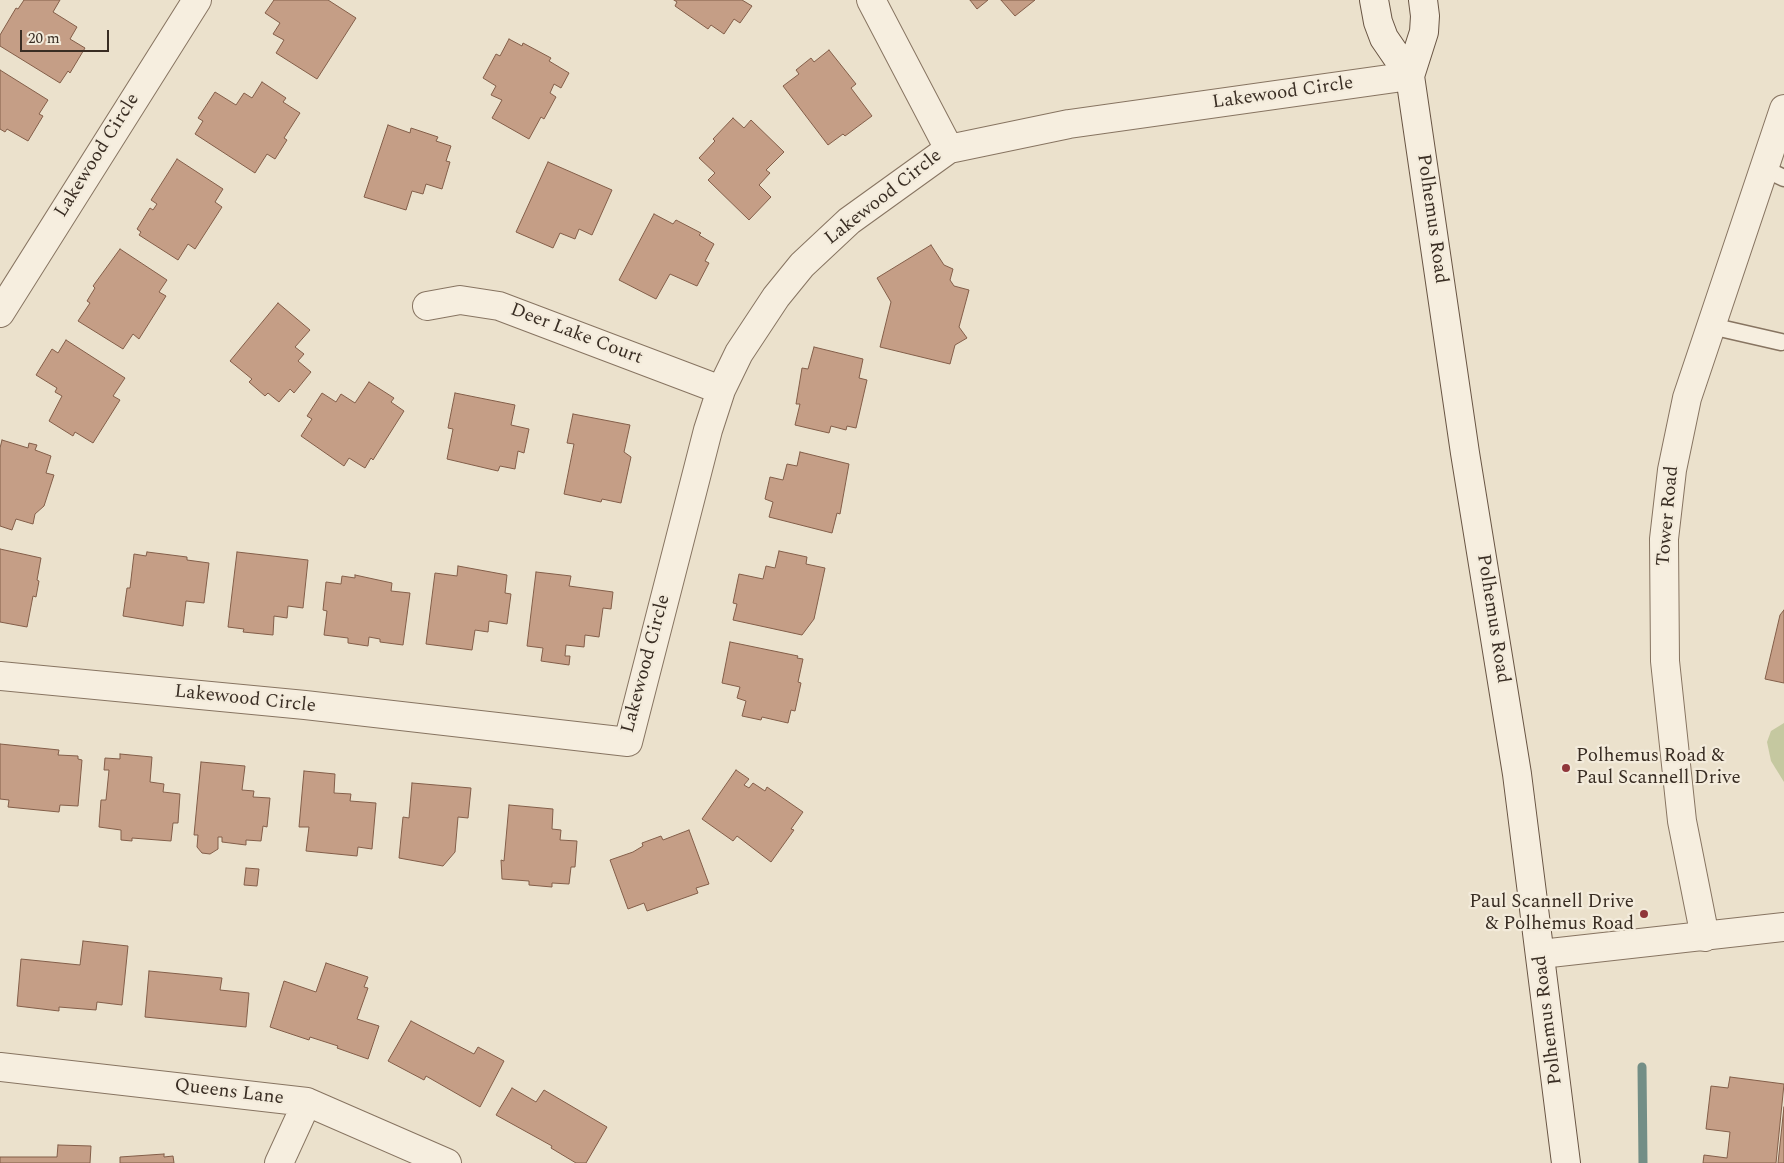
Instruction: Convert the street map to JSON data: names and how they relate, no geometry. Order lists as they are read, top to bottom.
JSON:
{
  "streets": {
    "street": [
      "Lakewood Circle",
      "Polhemus Road",
      "Deer Lake Court",
      "Tower Road",
      "Queens Lane"
    ]
  },
  "crossings": [
    ["Lakewood Circle", "Polhemus Road"],
    ["Lakewood Circle", "Deer Lake Court"]
  ],
  "places": ["Polhemus Road & Paul Scannell Drive", "Paul Scannell Drive & Polhemus Road"],
  "scale_bar": "20 m"
}
